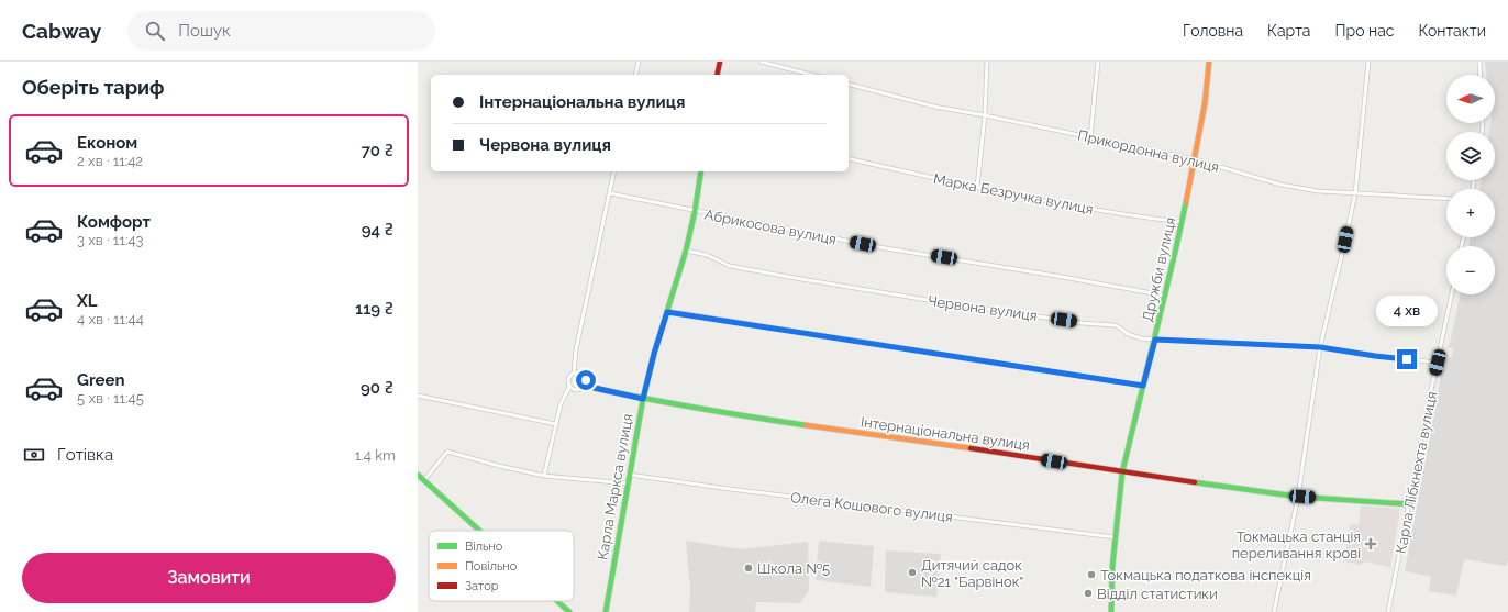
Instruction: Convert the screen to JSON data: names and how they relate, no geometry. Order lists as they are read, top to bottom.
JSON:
{
  "streets": {
    "street": [
      "Прикордонна вулиця",
      "Марка Безручка вулиця",
      "Абрикосова вулиця",
      "Дружби вулиця",
      "Червона вулиця",
      "Інтернаціональна вулиця",
      "Карла Лібкнехта вулиця",
      "Карла Маркса вулиця",
      "Олега Кошового вулиця"
    ]
  },
  "crossings": [
    ["Прикордонна вулиця", "Дружби вулиця"],
    ["Марка Безручка вулиця", "Дружби вулиця"],
    ["Абрикосова вулиця", "Дружби вулиця"],
    ["Абрикосова вулиця", "Карла Маркса вулиця"],
    ["Дружби вулиця", "Червона вулиця"],
    ["Дружби вулиця", "Інтернаціональна вулиця"],
    ["Дружби вулиця", "Олега Кошового вулиця"],
    ["Червона вулиця", "Карла Лібкнехта вулиця"],
    ["Червона вулиця", "Карла Маркса вулиця"],
    ["Інтернаціональна вулиця", "Карла Лібкнехта вулиця"],
    ["Інтернаціональна вулиця", "Карла Маркса вулиця"],
    ["Карла Маркса вулиця", "Олега Кошового вулиця"]
  ],
  "places": {
    "health": ["Токмацька станція переливання крові"],
    "other": [
      "Школа №5",
      "Дитячий садок №21 \"Барвінок\"",
      "Токмацька податкова інспекція",
      "Відділ статистики"
    ]
  },
  "legend": ["Вільно", "Повільно", "Затор"],
  "north": "left",
  "page": {
    "header": "Cabway",
    "search": "Пошук",
    "nav": [
      "Головна",
      "Карта",
      "Про нас",
      "Контакти"
    ],
    "heading": "Оберіть тариф",
    "map_buttons": ["+", "−"],
    "banner": ["Інтернаціональна вулиця", "Червона вулиця"],
    "list": [
      {
        "name": "Економ",
        "note": "2 хв · 11:42",
        "value": "70 ₴"
      },
      {
        "name": "Комфорт",
        "note": "3 хв · 11:43",
        "value": "94 ₴"
      },
      {
        "name": "XL",
        "note": "4 хв · 11:44",
        "value": "119 ₴"
      },
      {
        "name": "Green",
        "note": "5 хв · 11:45",
        "value": "90 ₴"
      }
    ],
    "bubble": "4 хв",
    "pay": ["Готівка", "1.4 km"],
    "buttons": "Замовити"
  }
}
